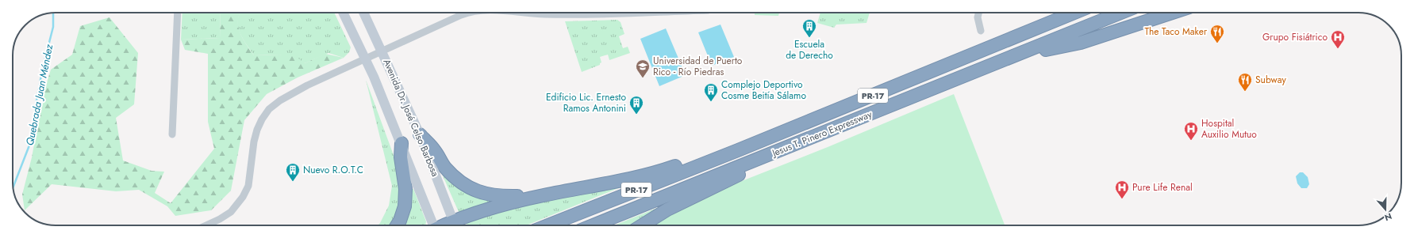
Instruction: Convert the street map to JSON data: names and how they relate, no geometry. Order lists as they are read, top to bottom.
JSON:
{
  "streets": {
    "highway": ["PR-17", "Jesus T. Pinero Expressway"],
    "main road": ["Avenida Dr. José Celso Barbosa"]
  },
  "water": ["Quebrada Juan Méndez"],
  "places": {
    "building": [
      "Escuela de Derecho",
      "Complejo Deportivo Cosme Beitía Sálamo",
      "Edificio Lic. Ernesto Ramos Antonini",
      "Nuevo R.O.T.C"
    ],
    "restaurant": ["The Taco Maker", "Subway"],
    "hospital": ["Grupo Fisiátrico", "Hospital Auxilio Mutuo", "Pure Life Renal"],
    "school or university": ["Universidad de Puerto Rico - Río Piedras"]
  },
  "north": "bottom"
}
